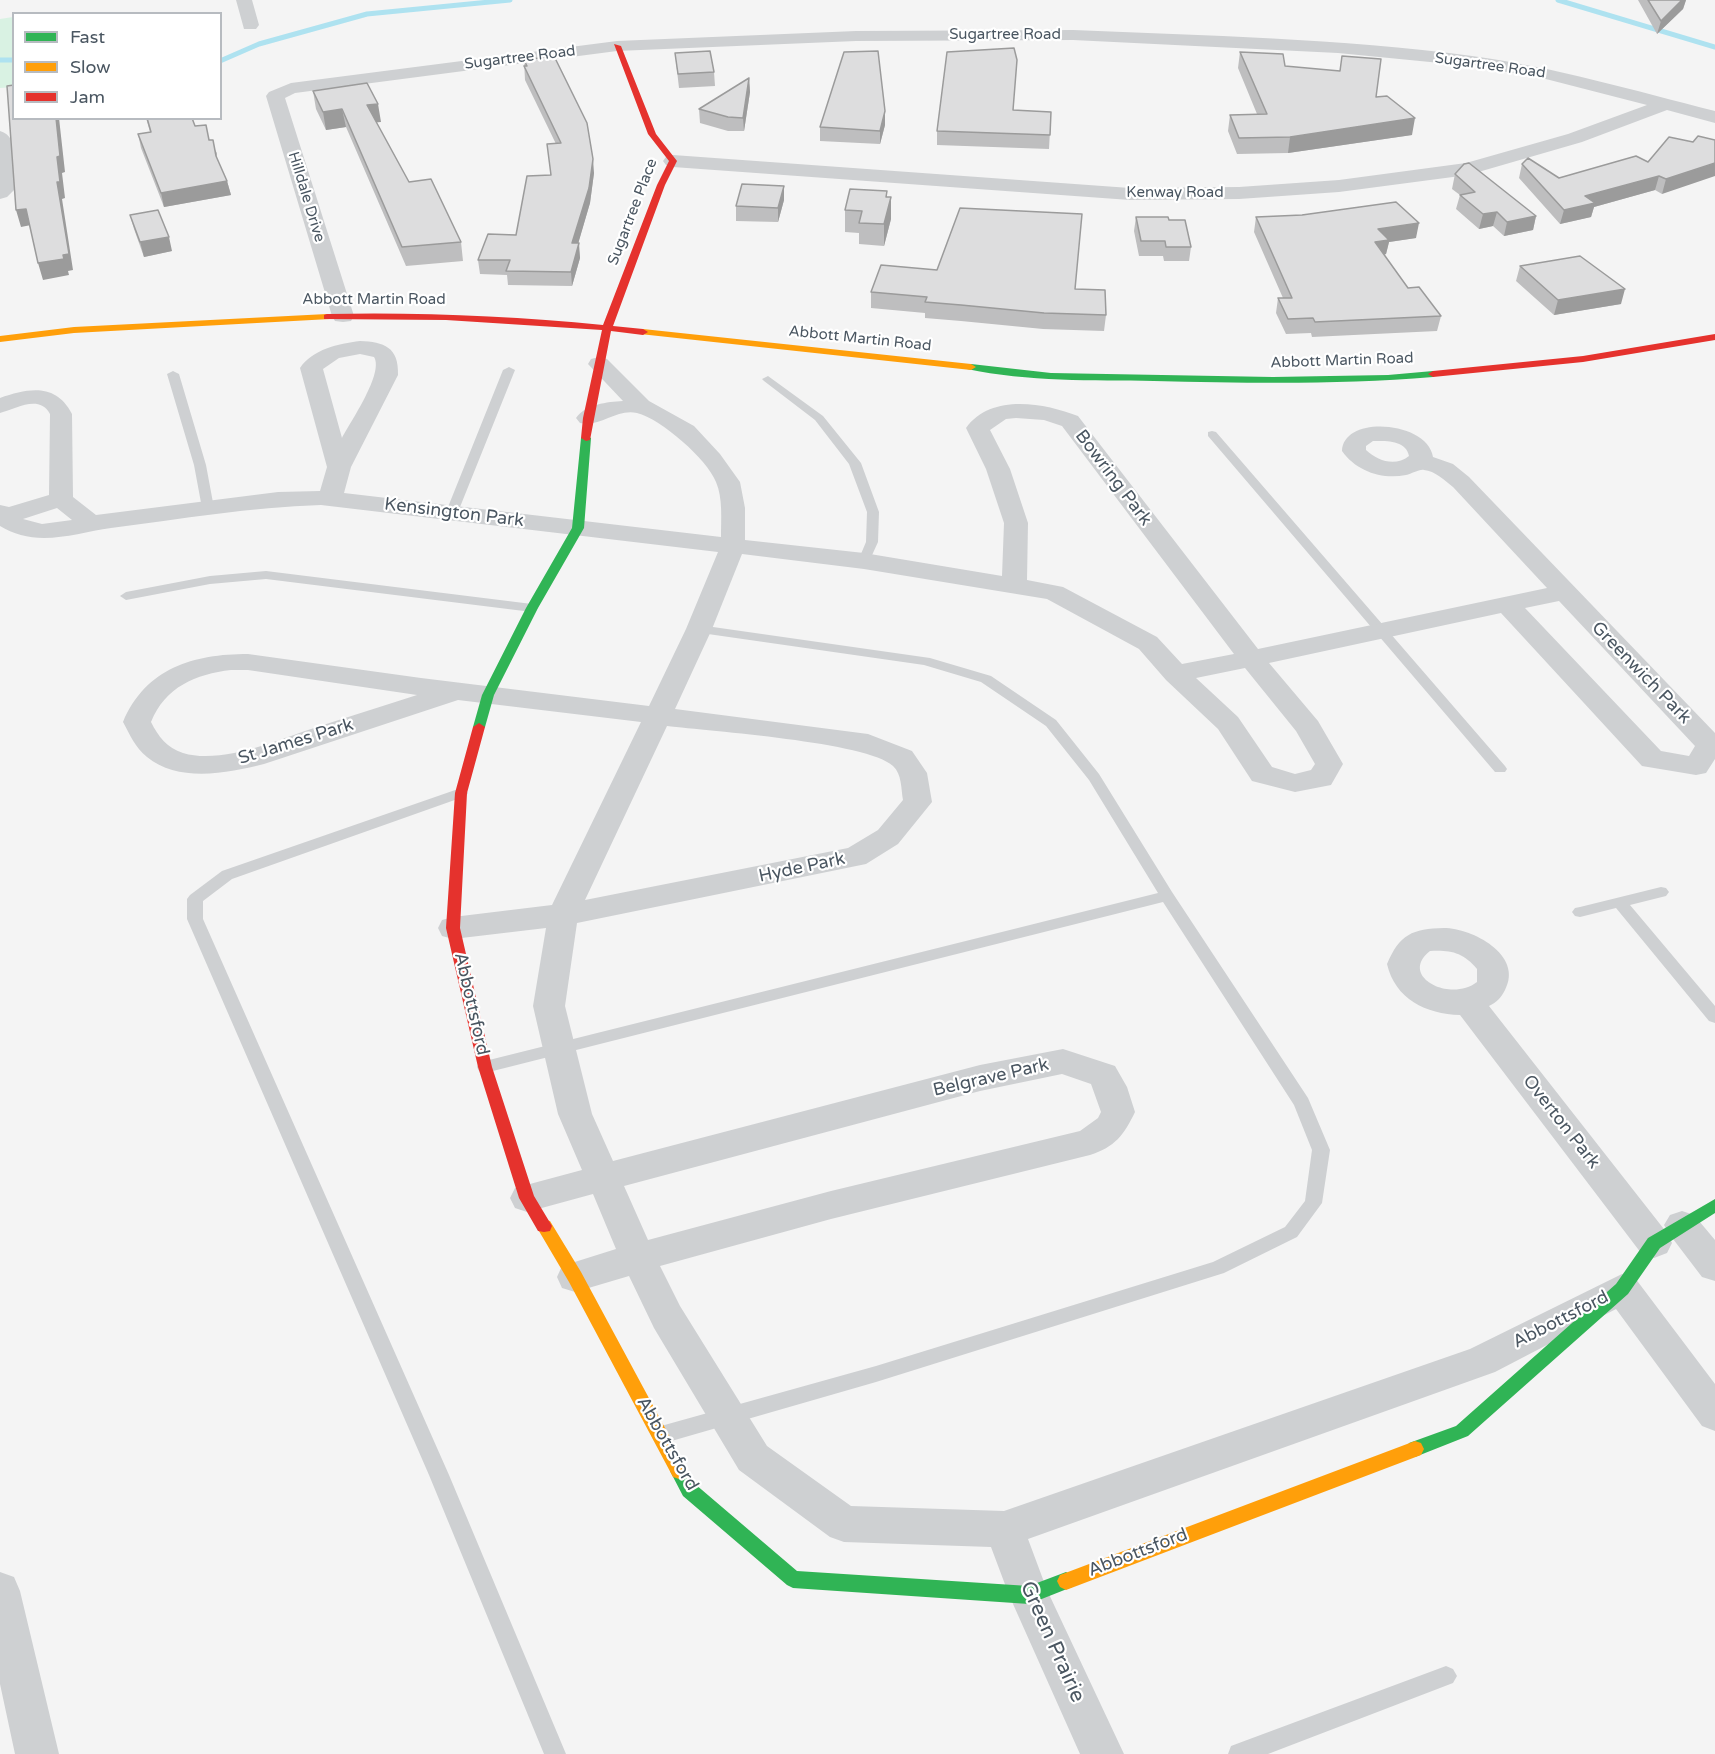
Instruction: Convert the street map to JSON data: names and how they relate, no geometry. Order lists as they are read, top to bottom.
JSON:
{
  "streets": {
    "street": [
      "Sugartree Road",
      "Kenway Road",
      "Hilldale Drive",
      "Sugartree Place",
      "Abbott Martin Road",
      "Bowring Park",
      "Kensington Park",
      "Greenwich Park",
      "St James Park",
      "Hyde Park",
      "Abbottsford",
      "Belgrave Park",
      "Overton Park",
      "Green Prairie"
    ]
  },
  "crossings": [
    ["Sugartree Road", "Kenway Road"],
    ["Sugartree Road", "Hilldale Drive"],
    ["Sugartree Road", "Sugartree Place"],
    ["Kenway Road", "Sugartree Place"],
    ["Hilldale Drive", "Abbott Martin Road"],
    ["Sugartree Place", "Abbott Martin Road"],
    ["Sugartree Place", "Abbottsford"],
    ["Abbott Martin Road", "Abbottsford"],
    ["Bowring Park", "Kensington Park"],
    ["Bowring Park", "Abbottsford"],
    ["Kensington Park", "Abbottsford"],
    ["St James Park", "Hyde Park"],
    ["St James Park", "Abbottsford"],
    ["Hyde Park", "Abbottsford"],
    ["Abbottsford", "Belgrave Park"],
    ["Abbottsford", "Overton Park"],
    ["Abbottsford", "Green Prairie"]
  ],
  "legend": ["Fast", "Slow", "Jam"]
}
